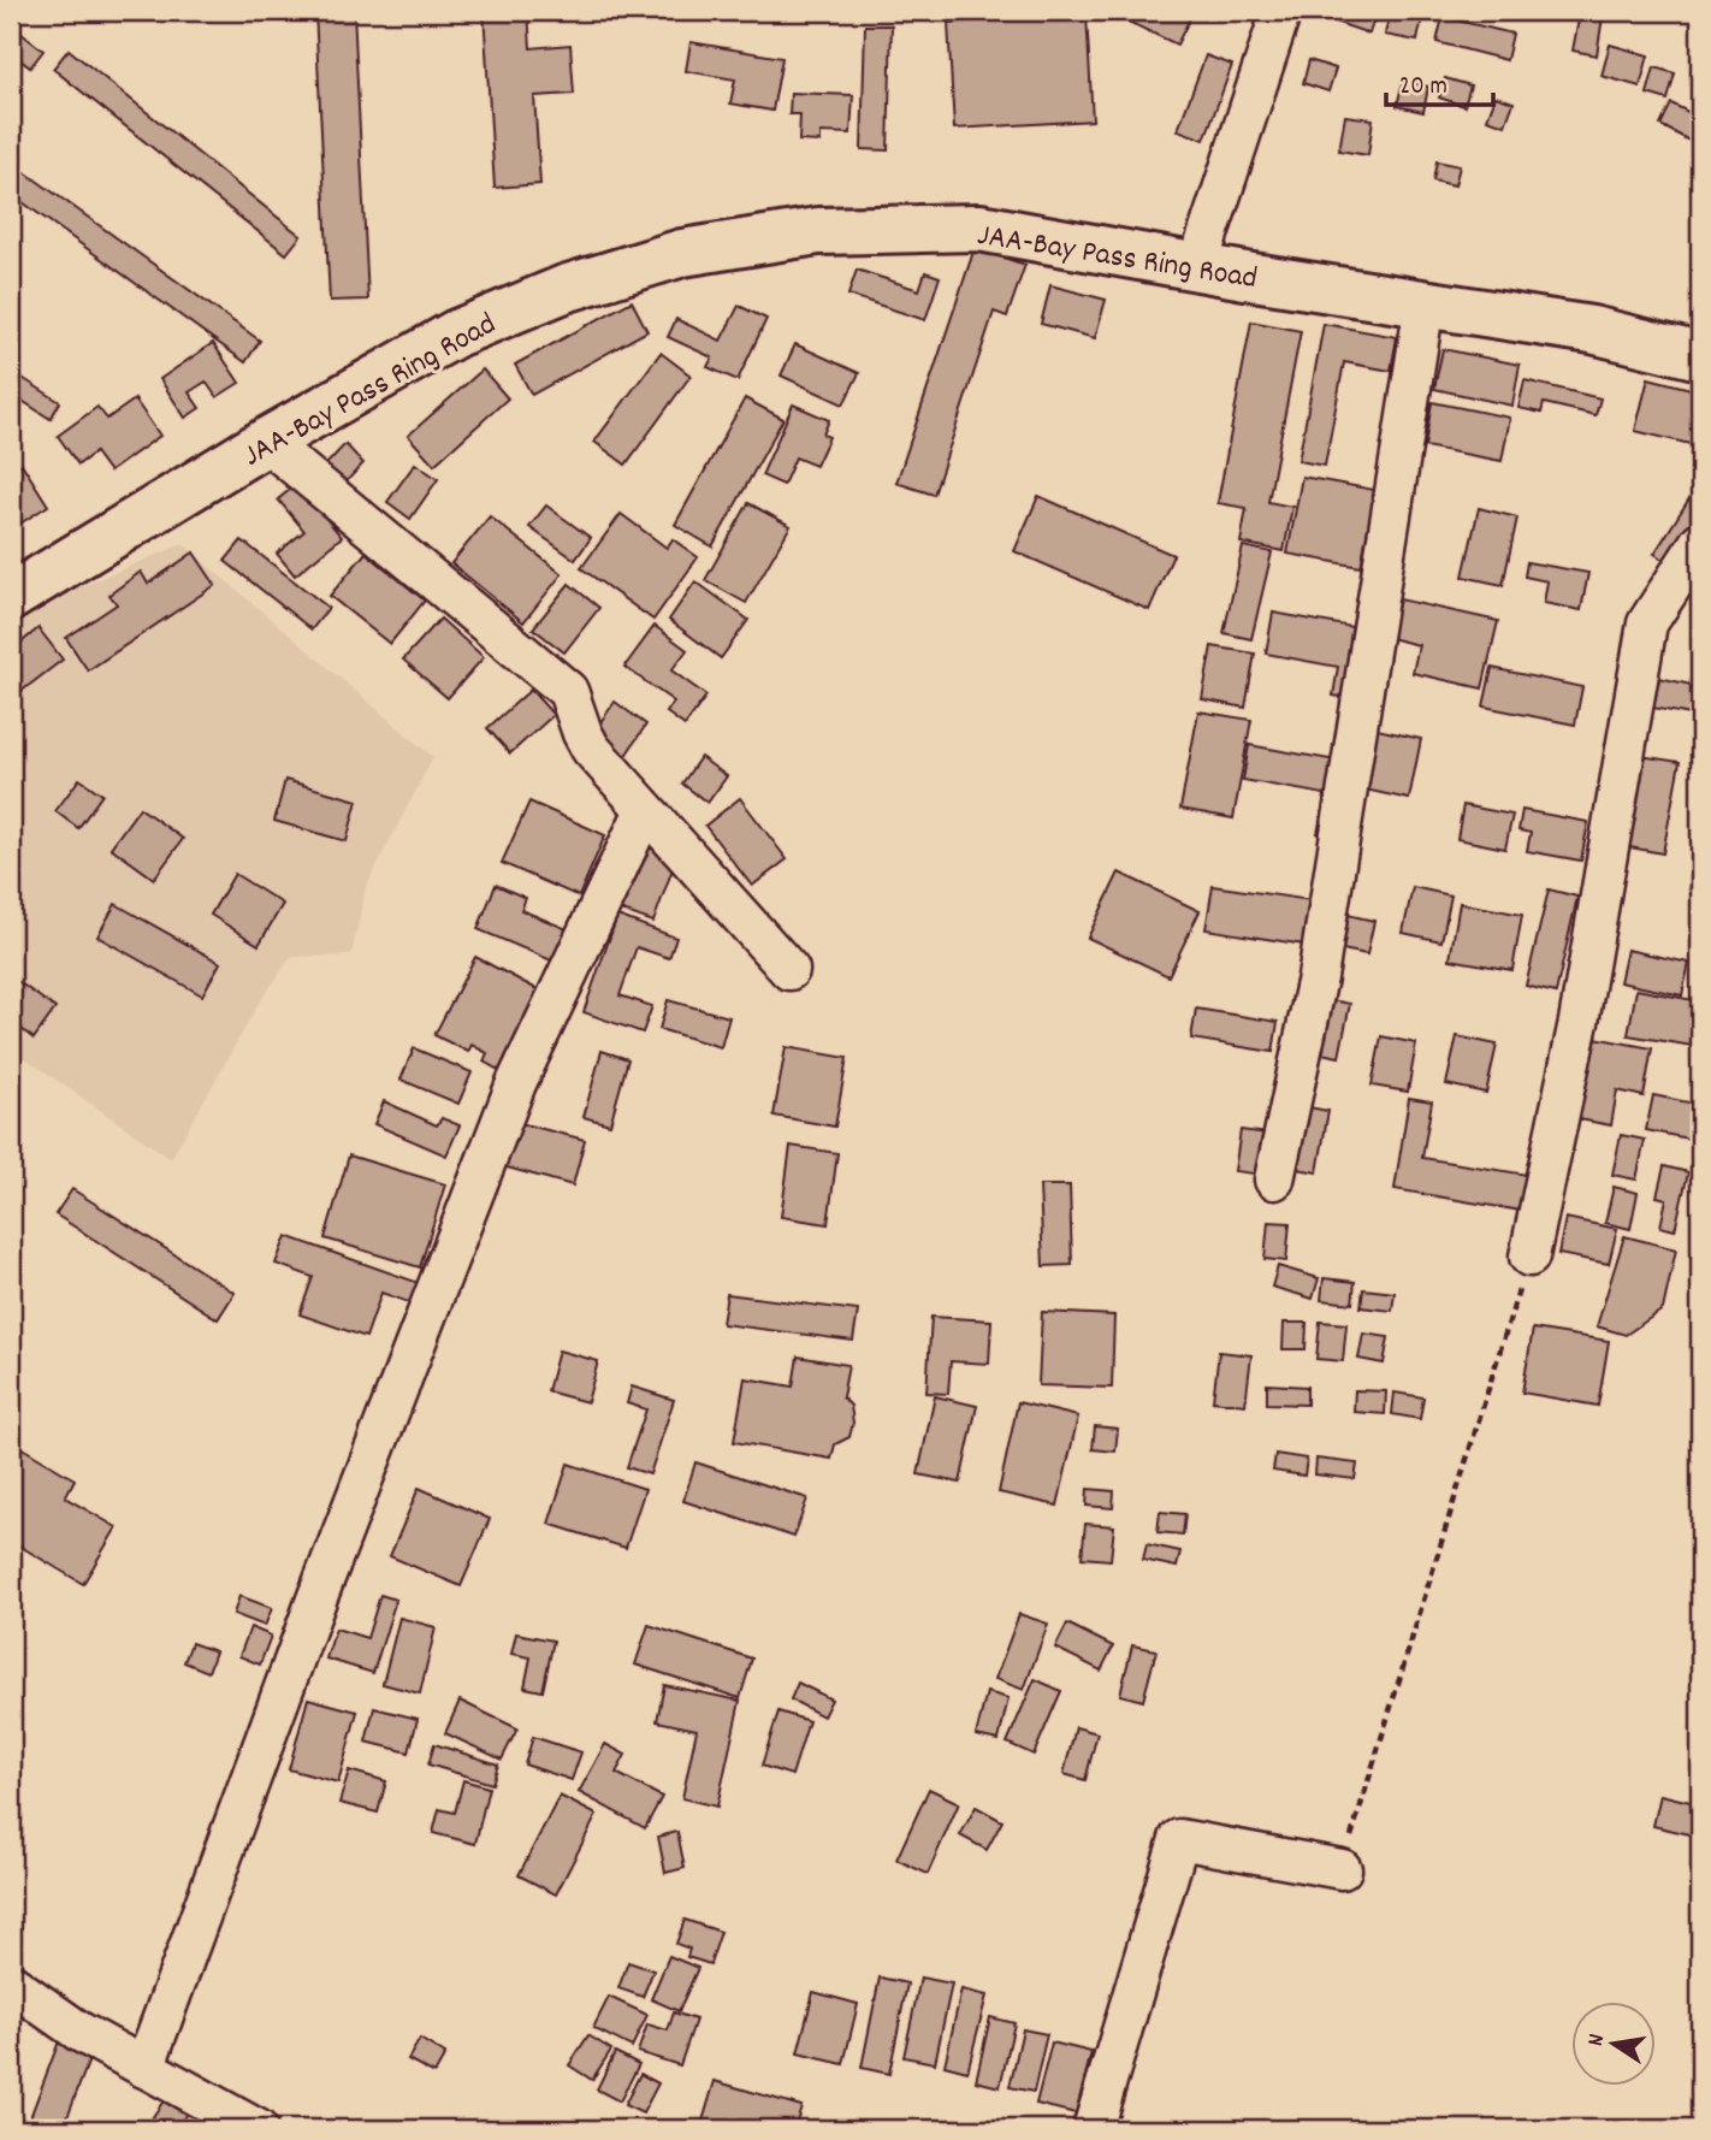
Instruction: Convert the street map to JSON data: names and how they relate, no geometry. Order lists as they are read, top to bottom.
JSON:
{
  "streets": {
    "highway": ["JAA-Bay Pass Ring Road"]
  },
  "scale_bar": "20 m",
  "north": "left"
}
